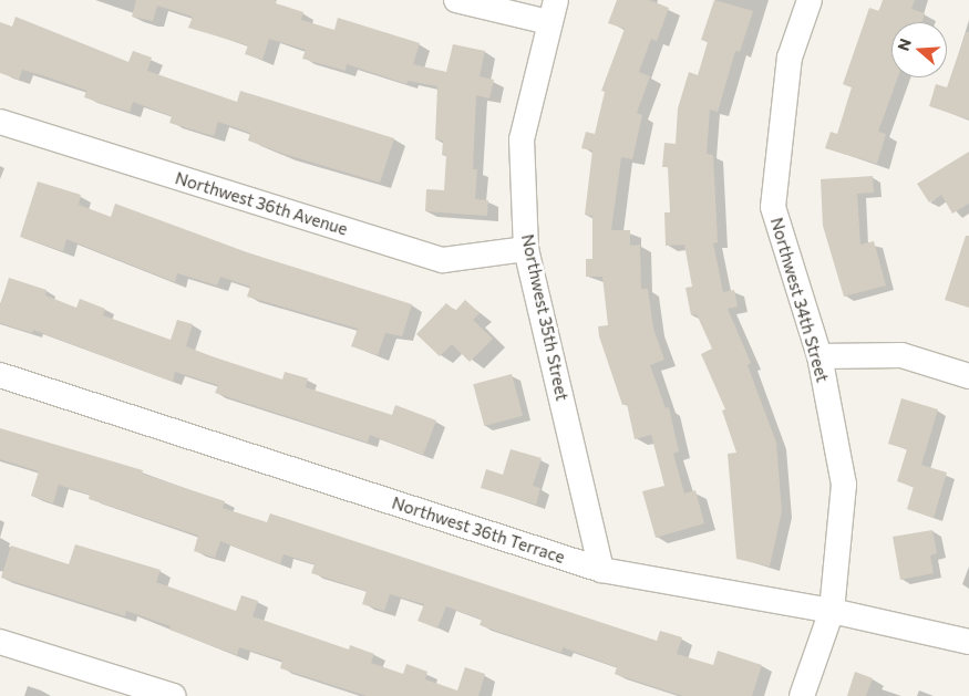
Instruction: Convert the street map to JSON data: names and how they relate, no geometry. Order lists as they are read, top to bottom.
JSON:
{
  "streets": {
    "street": [
      "Northwest 36th Avenue",
      "Northwest 34th Street",
      "Northwest 35th Street",
      "Northwest 36th Terrace"
    ]
  },
  "crossings": [
    ["Northwest 36th Avenue", "Northwest 35th Street"],
    ["Northwest 34th Street", "Northwest 36th Terrace"],
    ["Northwest 35th Street", "Northwest 36th Terrace"]
  ],
  "north": "left"
}
